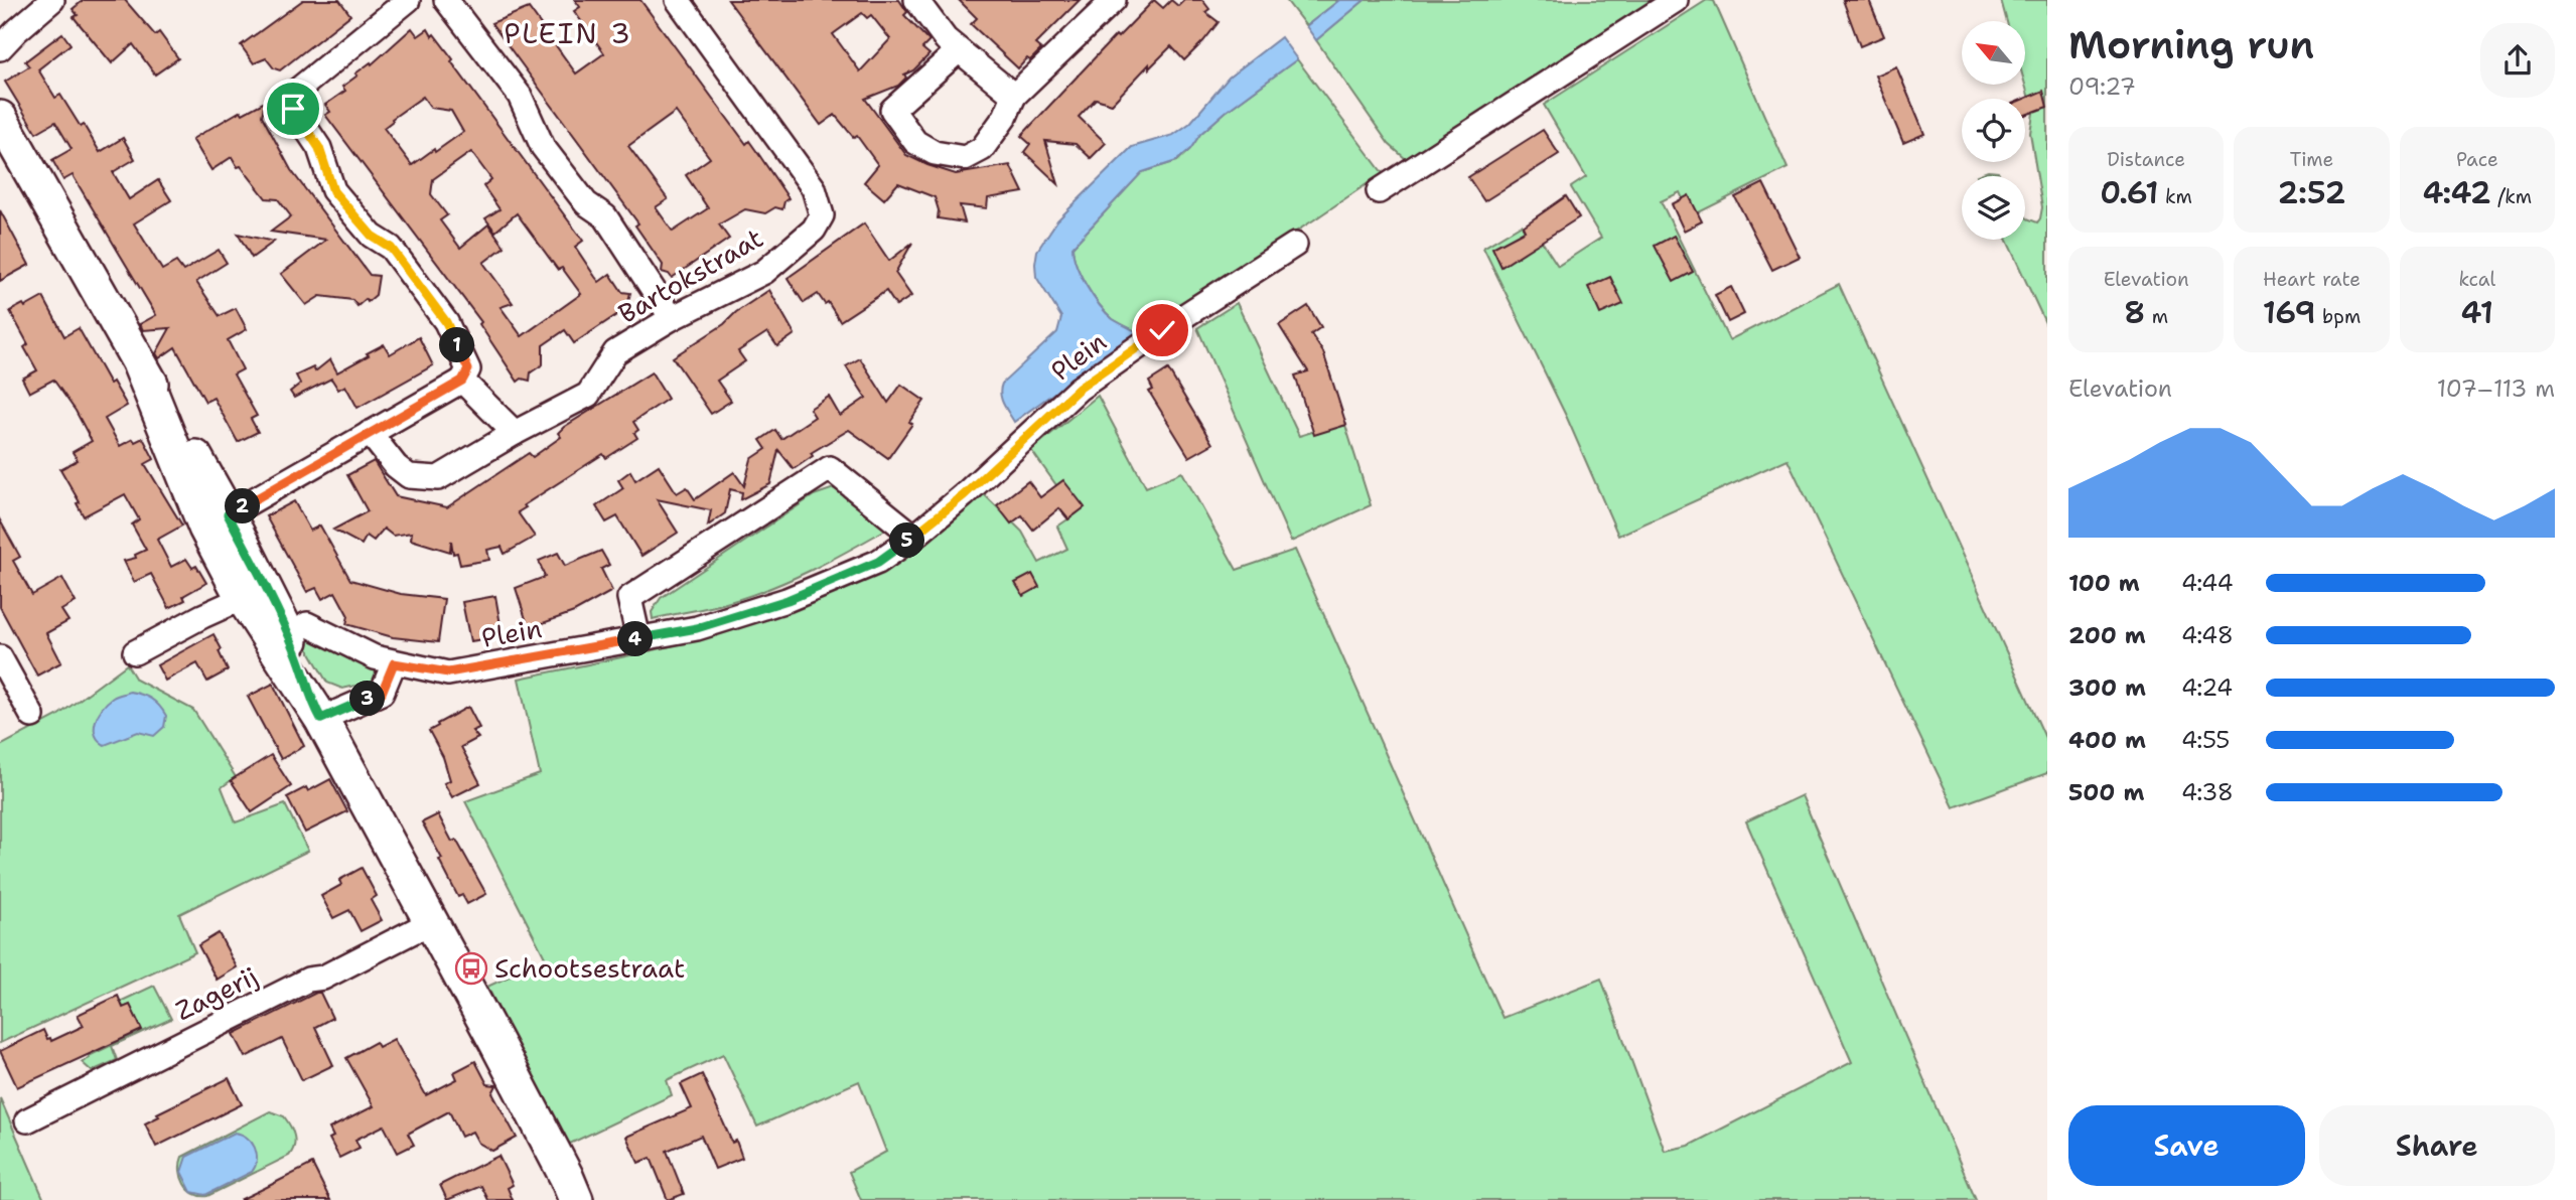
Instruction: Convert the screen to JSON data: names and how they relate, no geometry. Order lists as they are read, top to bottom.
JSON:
{
  "streets": {
    "street": ["Bartokstraat", "Plein", "Zagerij"]
  },
  "districts": ["PLEIN 3"],
  "places": {
    "bus stop": ["Schootsestraat"]
  },
  "north": "top left",
  "page": {
    "heading": ["Morning run", "09:27"],
    "stats": [
      ["Distance", "0.61 km"],
      ["Time", "2:52"],
      ["Pace", "4:42 /km"],
      ["Elevation", "8 m"],
      ["Heart rate", "169 bpm"],
      ["kcal", "41"]
    ],
    "pins": [
      "1",
      "2",
      "5",
      "4",
      "3"
    ],
    "chart": ["Elevation", "107–113 m"],
    "list": [
      {
        "name": "100 m",
        "note": "4:44"
      },
      {
        "name": "200 m",
        "note": "4:48"
      },
      {
        "name": "300 m",
        "note": "4:24"
      },
      {
        "name": "400 m",
        "note": "4:55"
      },
      {
        "name": "500 m",
        "note": "4:38"
      }
    ],
    "buttons": ["Save", "Share"]
  }
}
